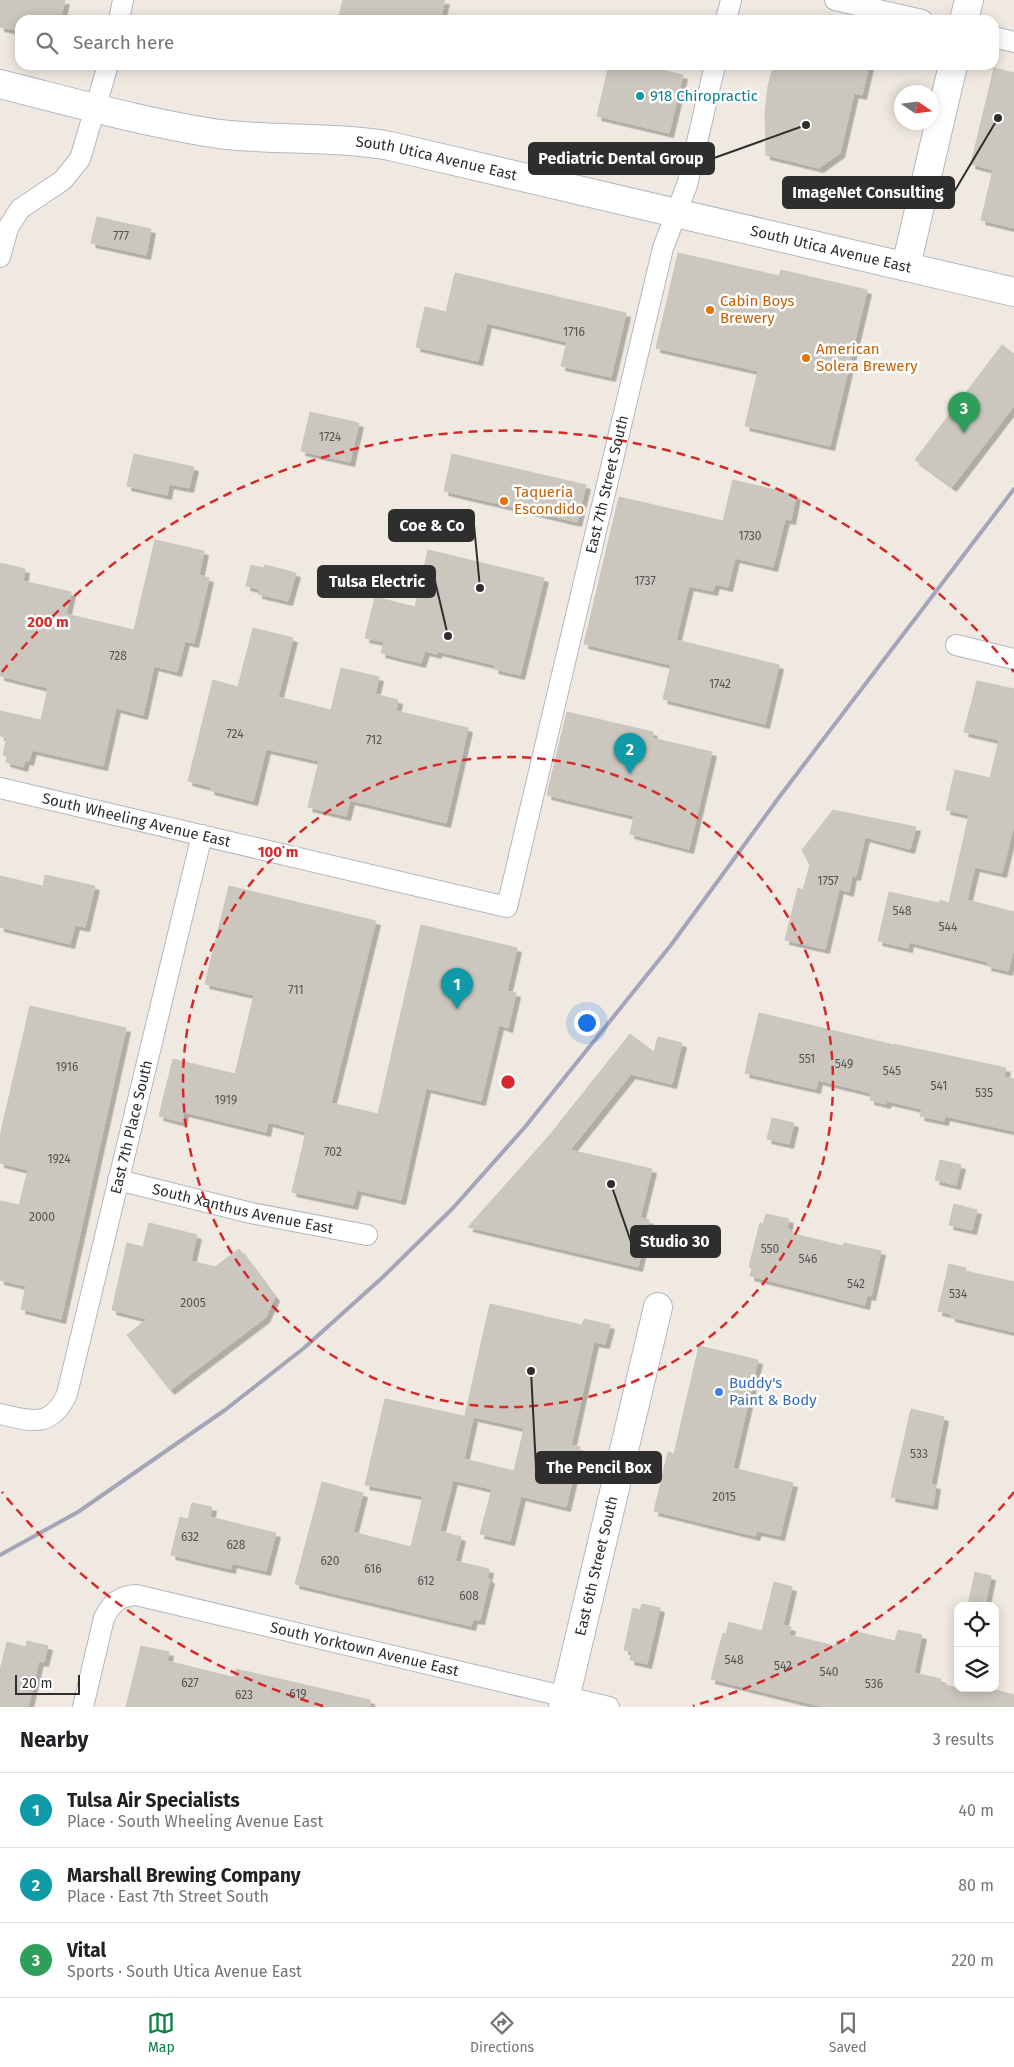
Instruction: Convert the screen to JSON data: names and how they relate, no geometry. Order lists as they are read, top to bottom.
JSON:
{
  "streets": {
    "main road": ["South Utica Avenue East", "East 6th Street South"],
    "street": [
      "East 7th Street South",
      "South Wheeling Avenue East",
      "East 7th Place South",
      "South Xanthus Avenue East",
      "South Yorktown Avenue East"
    ]
  },
  "crossings": [
    ["South Utica Avenue East", "East 7th Street South"],
    ["East 7th Street South", "South Wheeling Avenue East"],
    ["South Wheeling Avenue East", "East 7th Place South"],
    ["East 7th Place South", "South Xanthus Avenue East"],
    ["East 6th Street South", "South Yorktown Avenue East"]
  ],
  "places": [
    "918 Chiropractic",
    "ImageNet Consulting",
    "Pediatric Dental Group",
    "Cabin Boys Brewery",
    "American Solera Brewery",
    "Taqueria Escondido",
    "Coe & Co",
    "Tulsa Electric",
    "Studio 30",
    "The Pencil Box",
    "Buddy's Paint & Body"
  ],
  "house_numbers": [
    "777",
    "1716",
    "1724",
    "1730",
    "1737",
    "728",
    "1742",
    "724",
    "712",
    "1757",
    "548",
    "544",
    "711",
    "551",
    "549",
    "1916",
    "545",
    "541",
    "535",
    "1919",
    "702",
    "1924",
    "2000",
    "550",
    "546",
    "542",
    "534",
    "2005",
    "533",
    "2015",
    "632",
    "628",
    "620",
    "616",
    "612",
    "608",
    "548",
    "542",
    "540",
    "627",
    "536",
    "619",
    "623"
  ],
  "scale_bar": "20 m",
  "north": "right",
  "page": {
    "search": "Search here",
    "pins": ["3", "2", "1"],
    "scale": "20 m",
    "heading": ["Nearby", "3 results"],
    "list": [
      {
        "mark": "1",
        "name": "Tulsa Air Specialists",
        "note": "Place · South Wheeling Avenue East",
        "value": "40 m"
      },
      {
        "mark": "2",
        "name": "Marshall Brewing Company",
        "note": "Place · East 7th Street South",
        "value": "80 m"
      },
      {
        "mark": "3",
        "name": "Vital",
        "note": "Sports · South Utica Avenue East",
        "value": "220 m"
      }
    ],
    "nav": ["Map", "Directions", "Saved"]
  },
  "rings": ["200 m", "100 m"]
}
